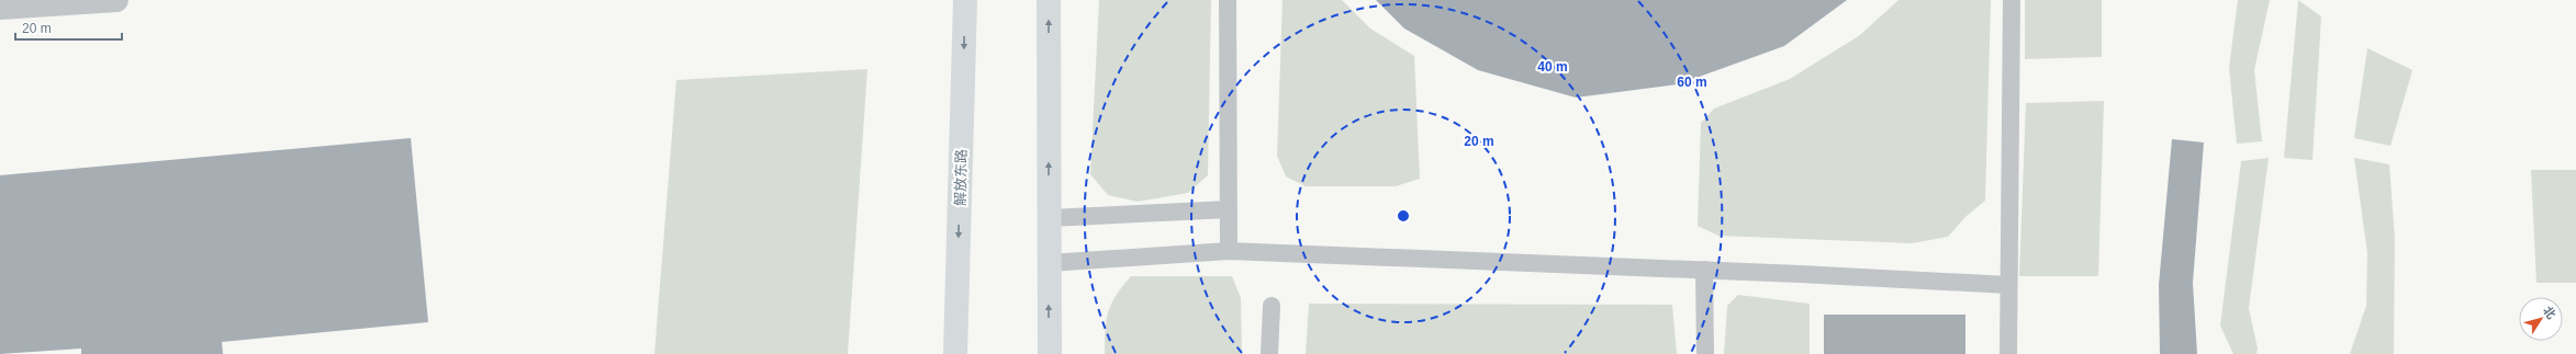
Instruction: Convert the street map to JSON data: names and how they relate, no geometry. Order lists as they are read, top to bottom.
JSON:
{
  "streets": {
    "main road": ["解放东路"]
  },
  "scale_bar": "20 m",
  "north": "top right",
  "rings": ["40 m", "60 m", "20 m"]
}
